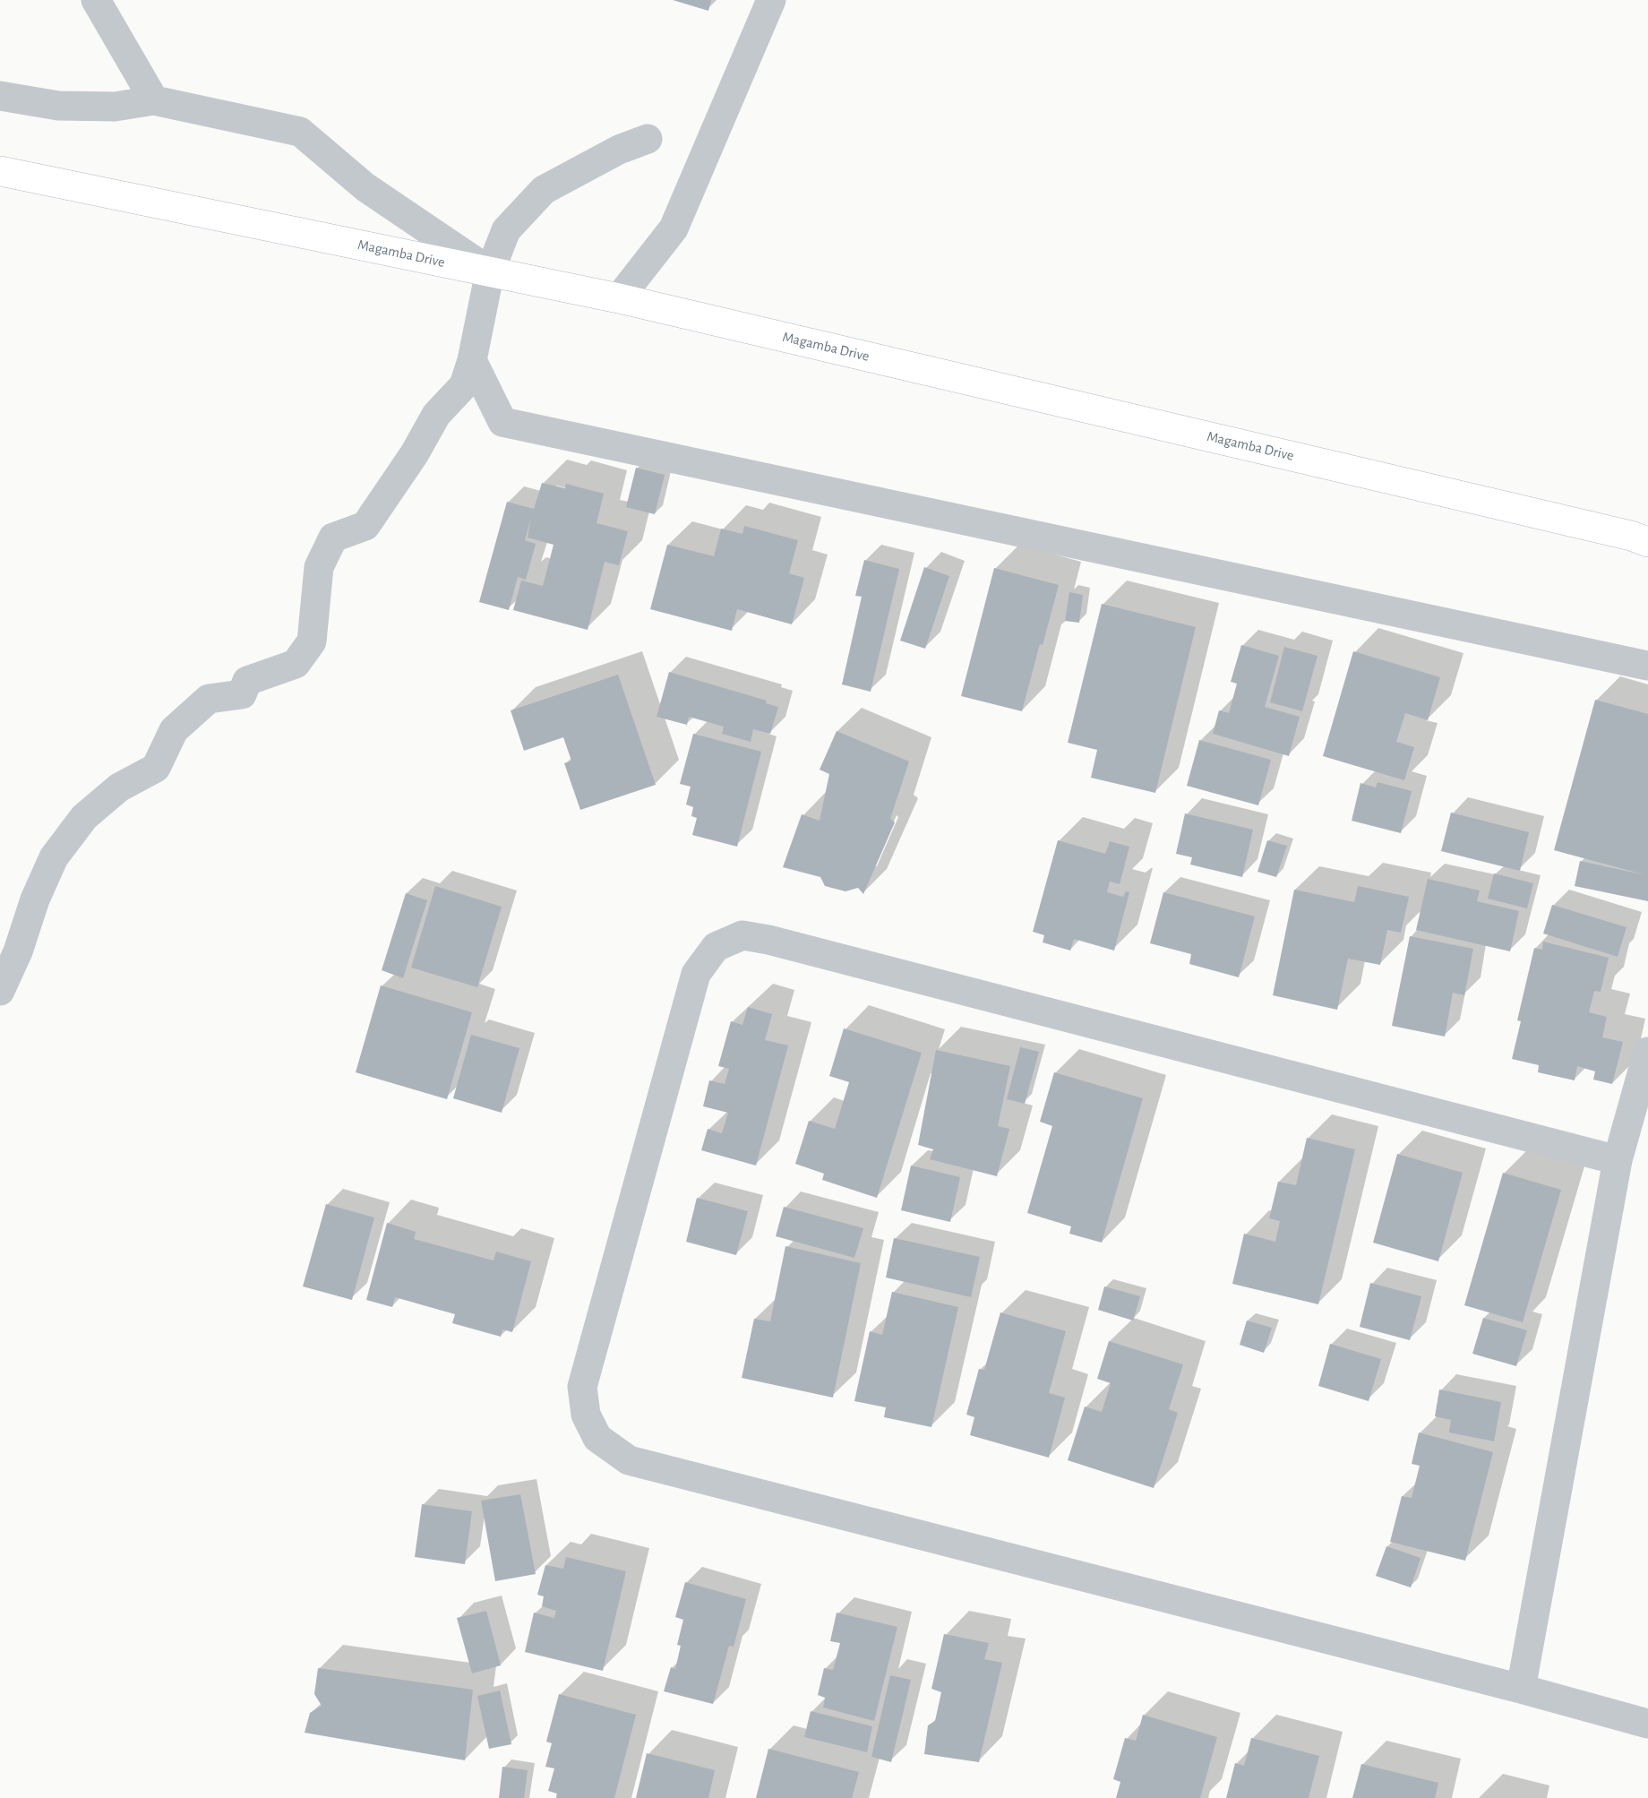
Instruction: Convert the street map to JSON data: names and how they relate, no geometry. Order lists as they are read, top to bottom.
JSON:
{
  "streets": {
    "street": ["Magamba Drive"]
  }
}
